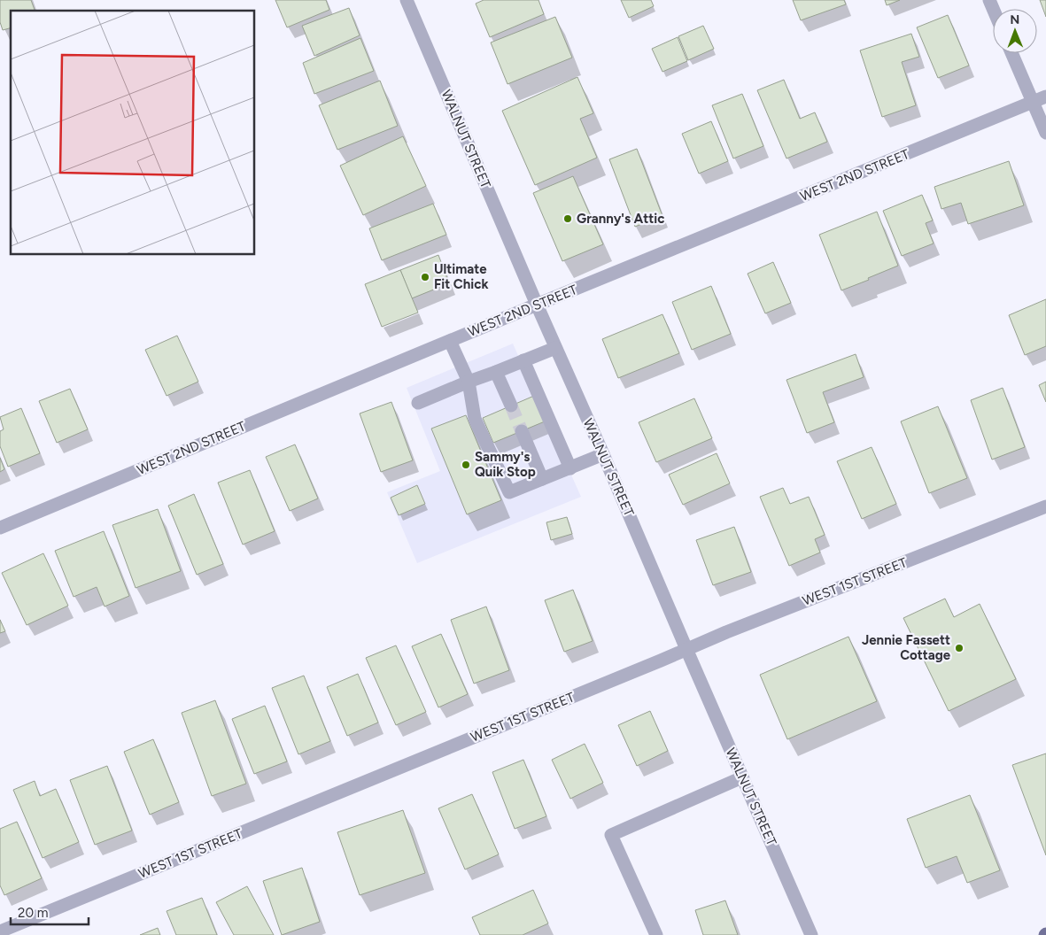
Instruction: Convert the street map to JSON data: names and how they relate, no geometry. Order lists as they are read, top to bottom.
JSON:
{
  "streets": {
    "street": ["WALNUT STREET", "WEST 2ND STREET", "WEST 1ST STREET"]
  },
  "crossings": [
    ["WALNUT STREET", "WEST 2ND STREET"],
    ["WALNUT STREET", "WEST 1ST STREET"]
  ],
  "places": [
    "Granny's Attic",
    "Ultimate Fit Chick",
    "Sammy's Quik Stop",
    "Jennie Fassett Cottage"
  ],
  "scale_bar": "20 m",
  "north": "top"
}
